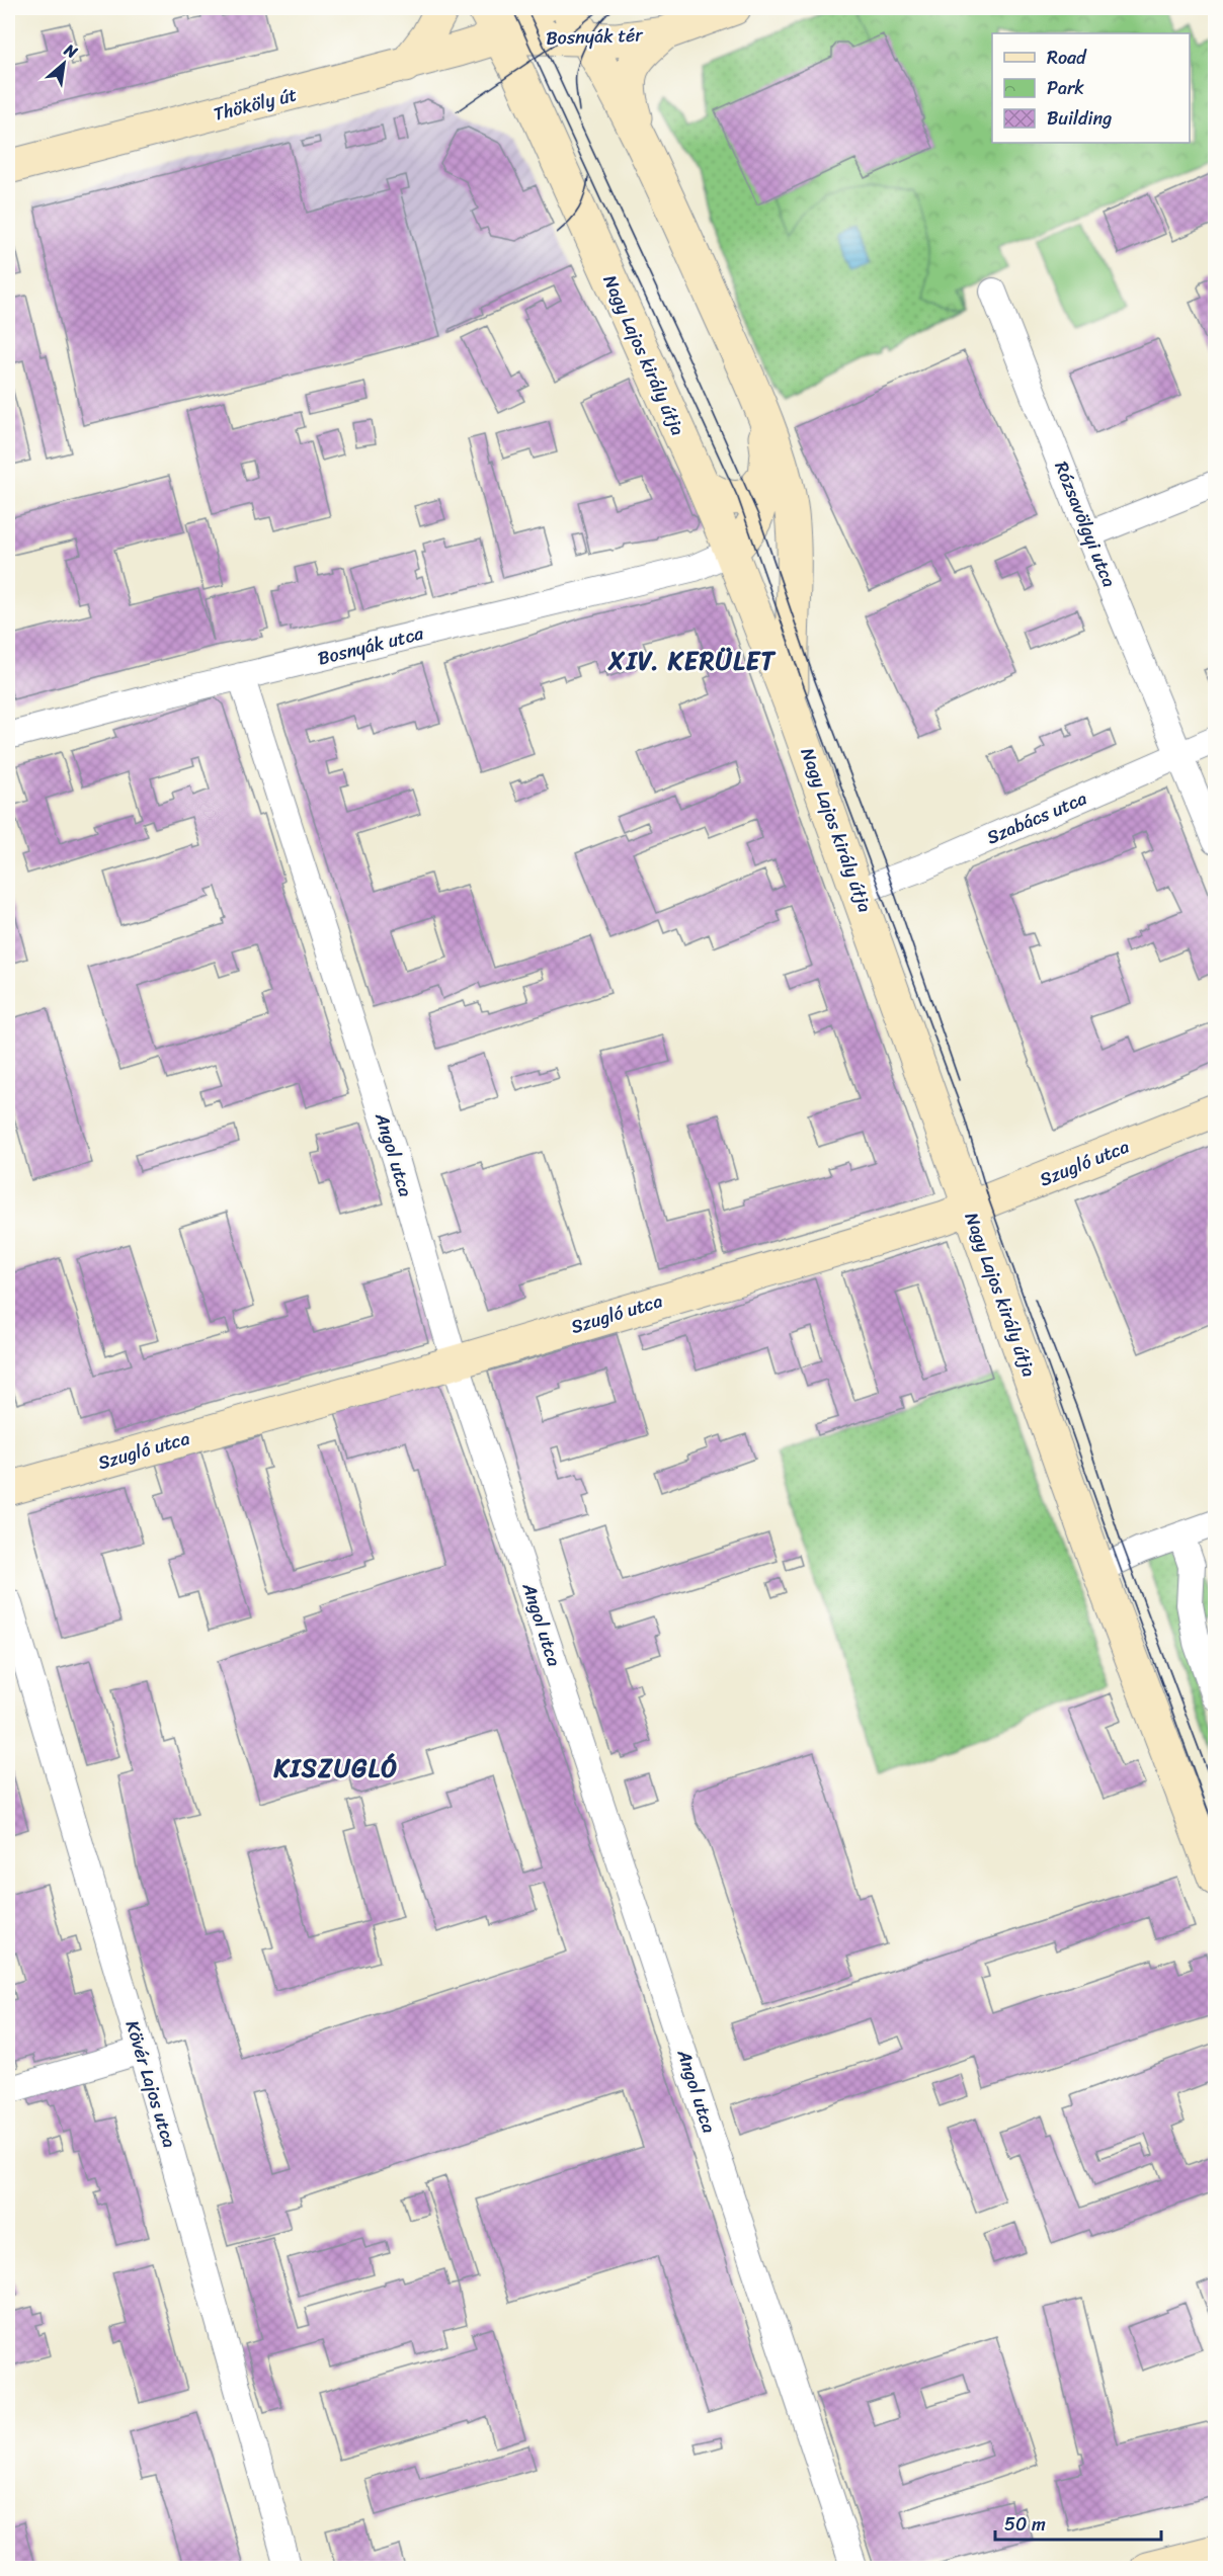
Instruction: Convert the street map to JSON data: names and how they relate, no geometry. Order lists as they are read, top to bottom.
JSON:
{
  "streets": {
    "main road": [
      "Bosnyák tér",
      "Thököly út",
      "Nagy Lajos király útja",
      "Szugló utca"
    ],
    "street": [
      "Rózsavölgyi utca",
      "Bosnyák utca",
      "Szabács utca",
      "Angol utca",
      "Kövér Lajos utca"
    ]
  },
  "crossings": [
    ["Bosnyák tér", "Thököly út"],
    ["Bosnyák tér", "Nagy Lajos király útja"],
    ["Thököly út", "Nagy Lajos király útja"],
    ["Nagy Lajos király útja", "Bosnyák utca"],
    ["Nagy Lajos király útja", "Szabács utca"],
    ["Nagy Lajos király útja", "Szugló utca"],
    ["Rózsavölgyi utca", "Szabács utca"],
    ["Bosnyák utca", "Angol utca"],
    ["Angol utca", "Szugló utca"]
  ],
  "districts": ["XIV. KERÜLET", "KISZUGLÓ"],
  "legend": ["Road", "Park", "Building"],
  "scale_bar": "50 m",
  "north": "top right"
}
